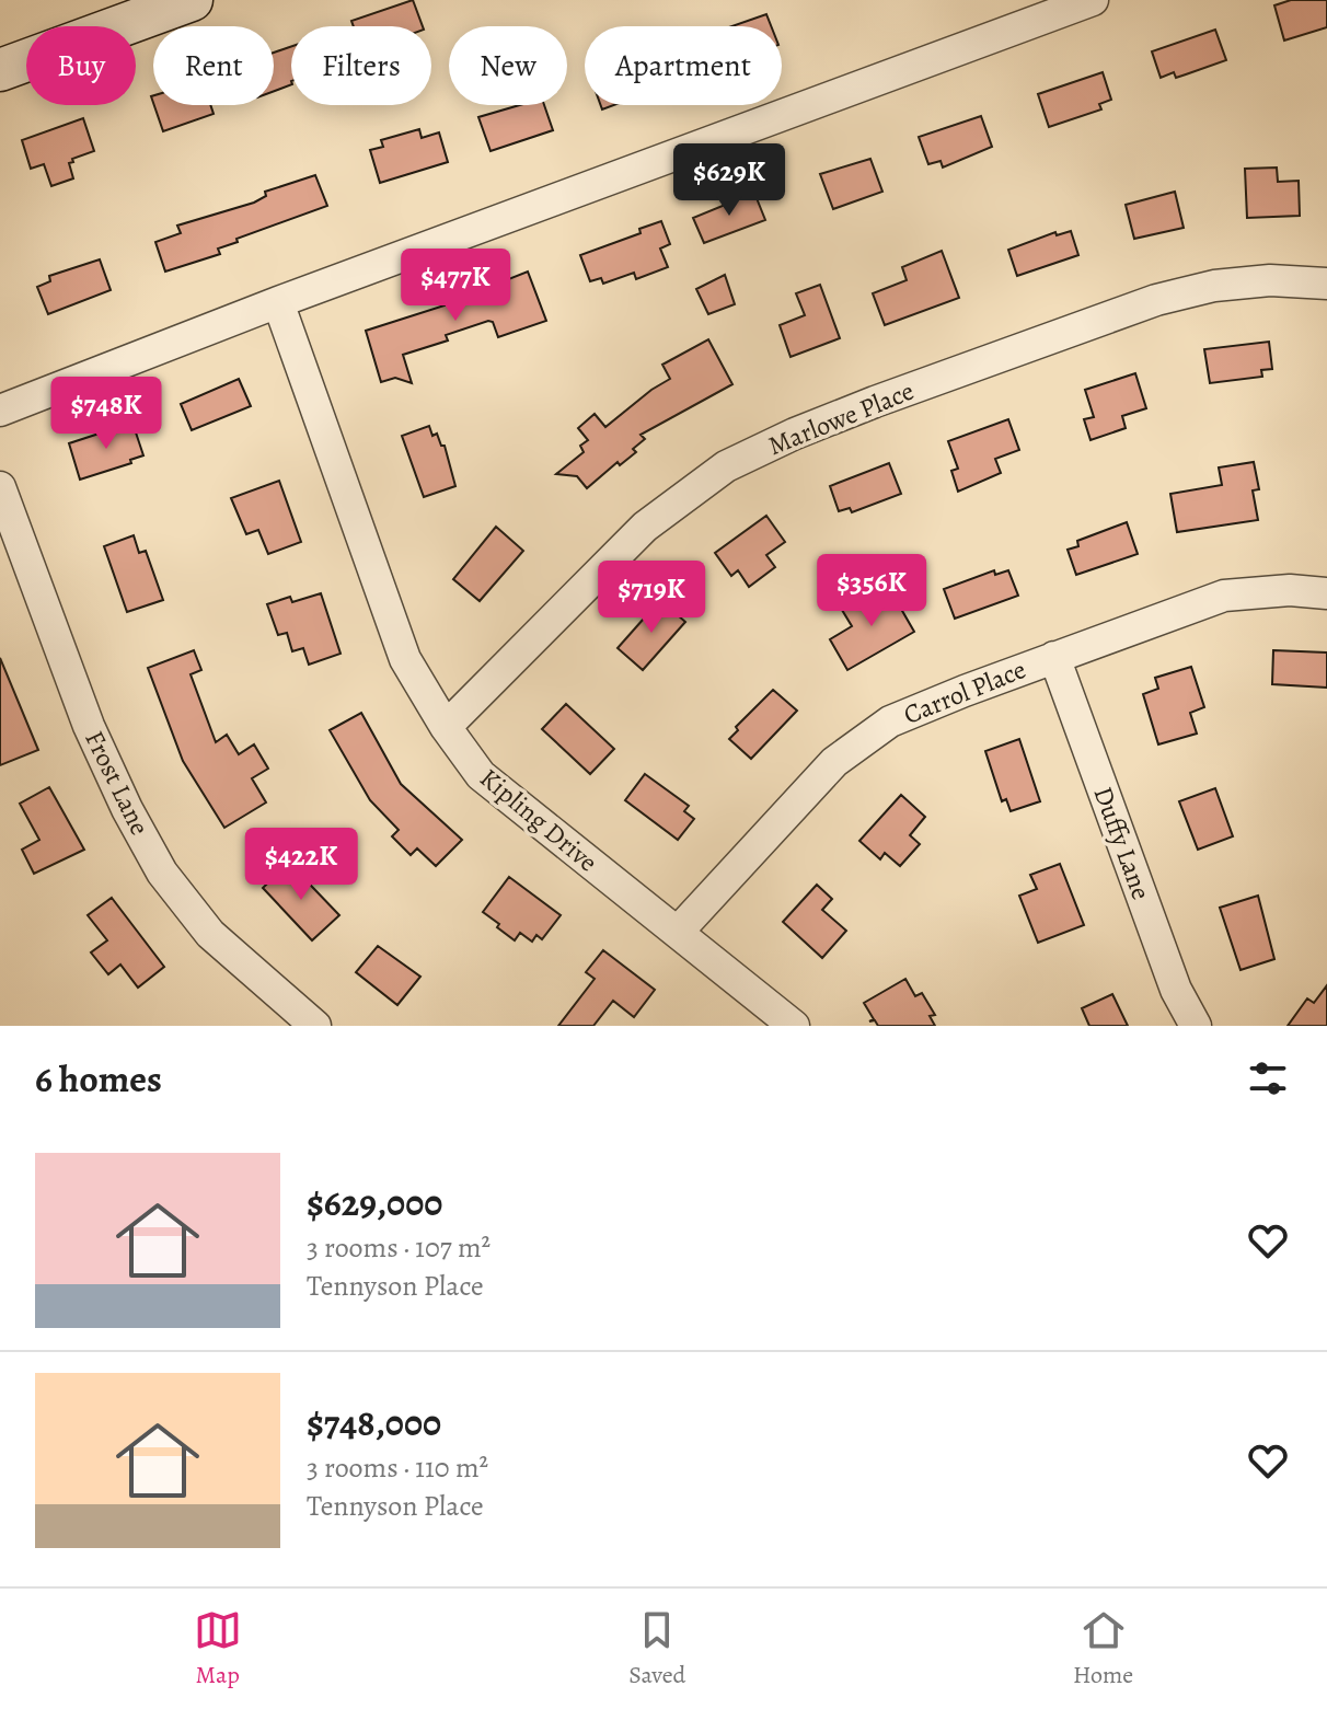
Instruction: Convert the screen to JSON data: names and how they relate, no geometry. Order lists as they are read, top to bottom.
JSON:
{
  "streets": {
    "street": [
      "Marlowe Place",
      "Carrol Place",
      "Frost Lane",
      "Kipling Drive",
      "Duffy Lane"
    ]
  },
  "crossings": [
    ["Marlowe Place", "Kipling Drive"],
    ["Carrol Place", "Kipling Drive"],
    ["Carrol Place", "Duffy Lane"]
  ],
  "page": {
    "chip": [
      "Buy",
      "Rent",
      "Filters",
      "New",
      "Apartment"
    ],
    "price": [
      "$629K",
      "$477K",
      "$748K",
      "$356K",
      "$719K",
      "$422K"
    ],
    "heading": "6 homes",
    "list": [
      {
        "name": "$629,000",
        "note": "3 rooms · 107 m² · Tennyson Place"
      },
      {
        "name": "$748,000",
        "note": "3 rooms · 110 m² · Tennyson Place"
      }
    ],
    "tabs": ["Map", "Saved", "Home"]
  }
}
